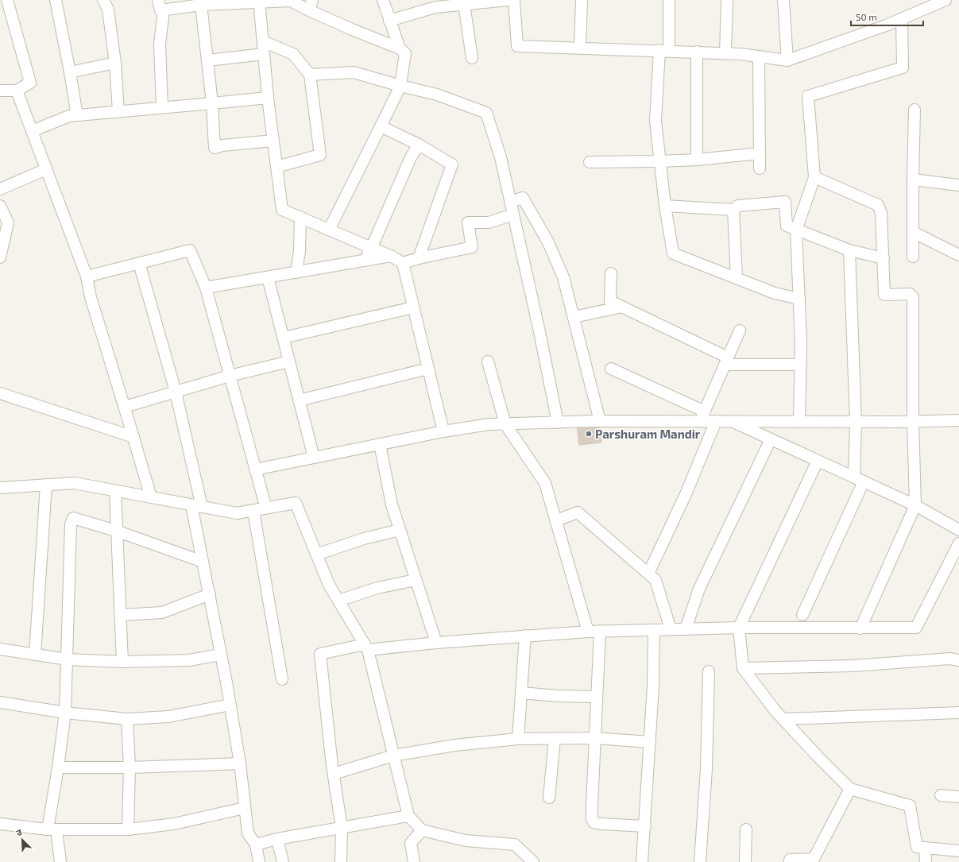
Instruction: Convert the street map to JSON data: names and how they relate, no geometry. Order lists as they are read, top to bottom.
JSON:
{
  "places": ["Parshuram Mandir"],
  "scale_bar": "50 m",
  "north": "top left"
}
